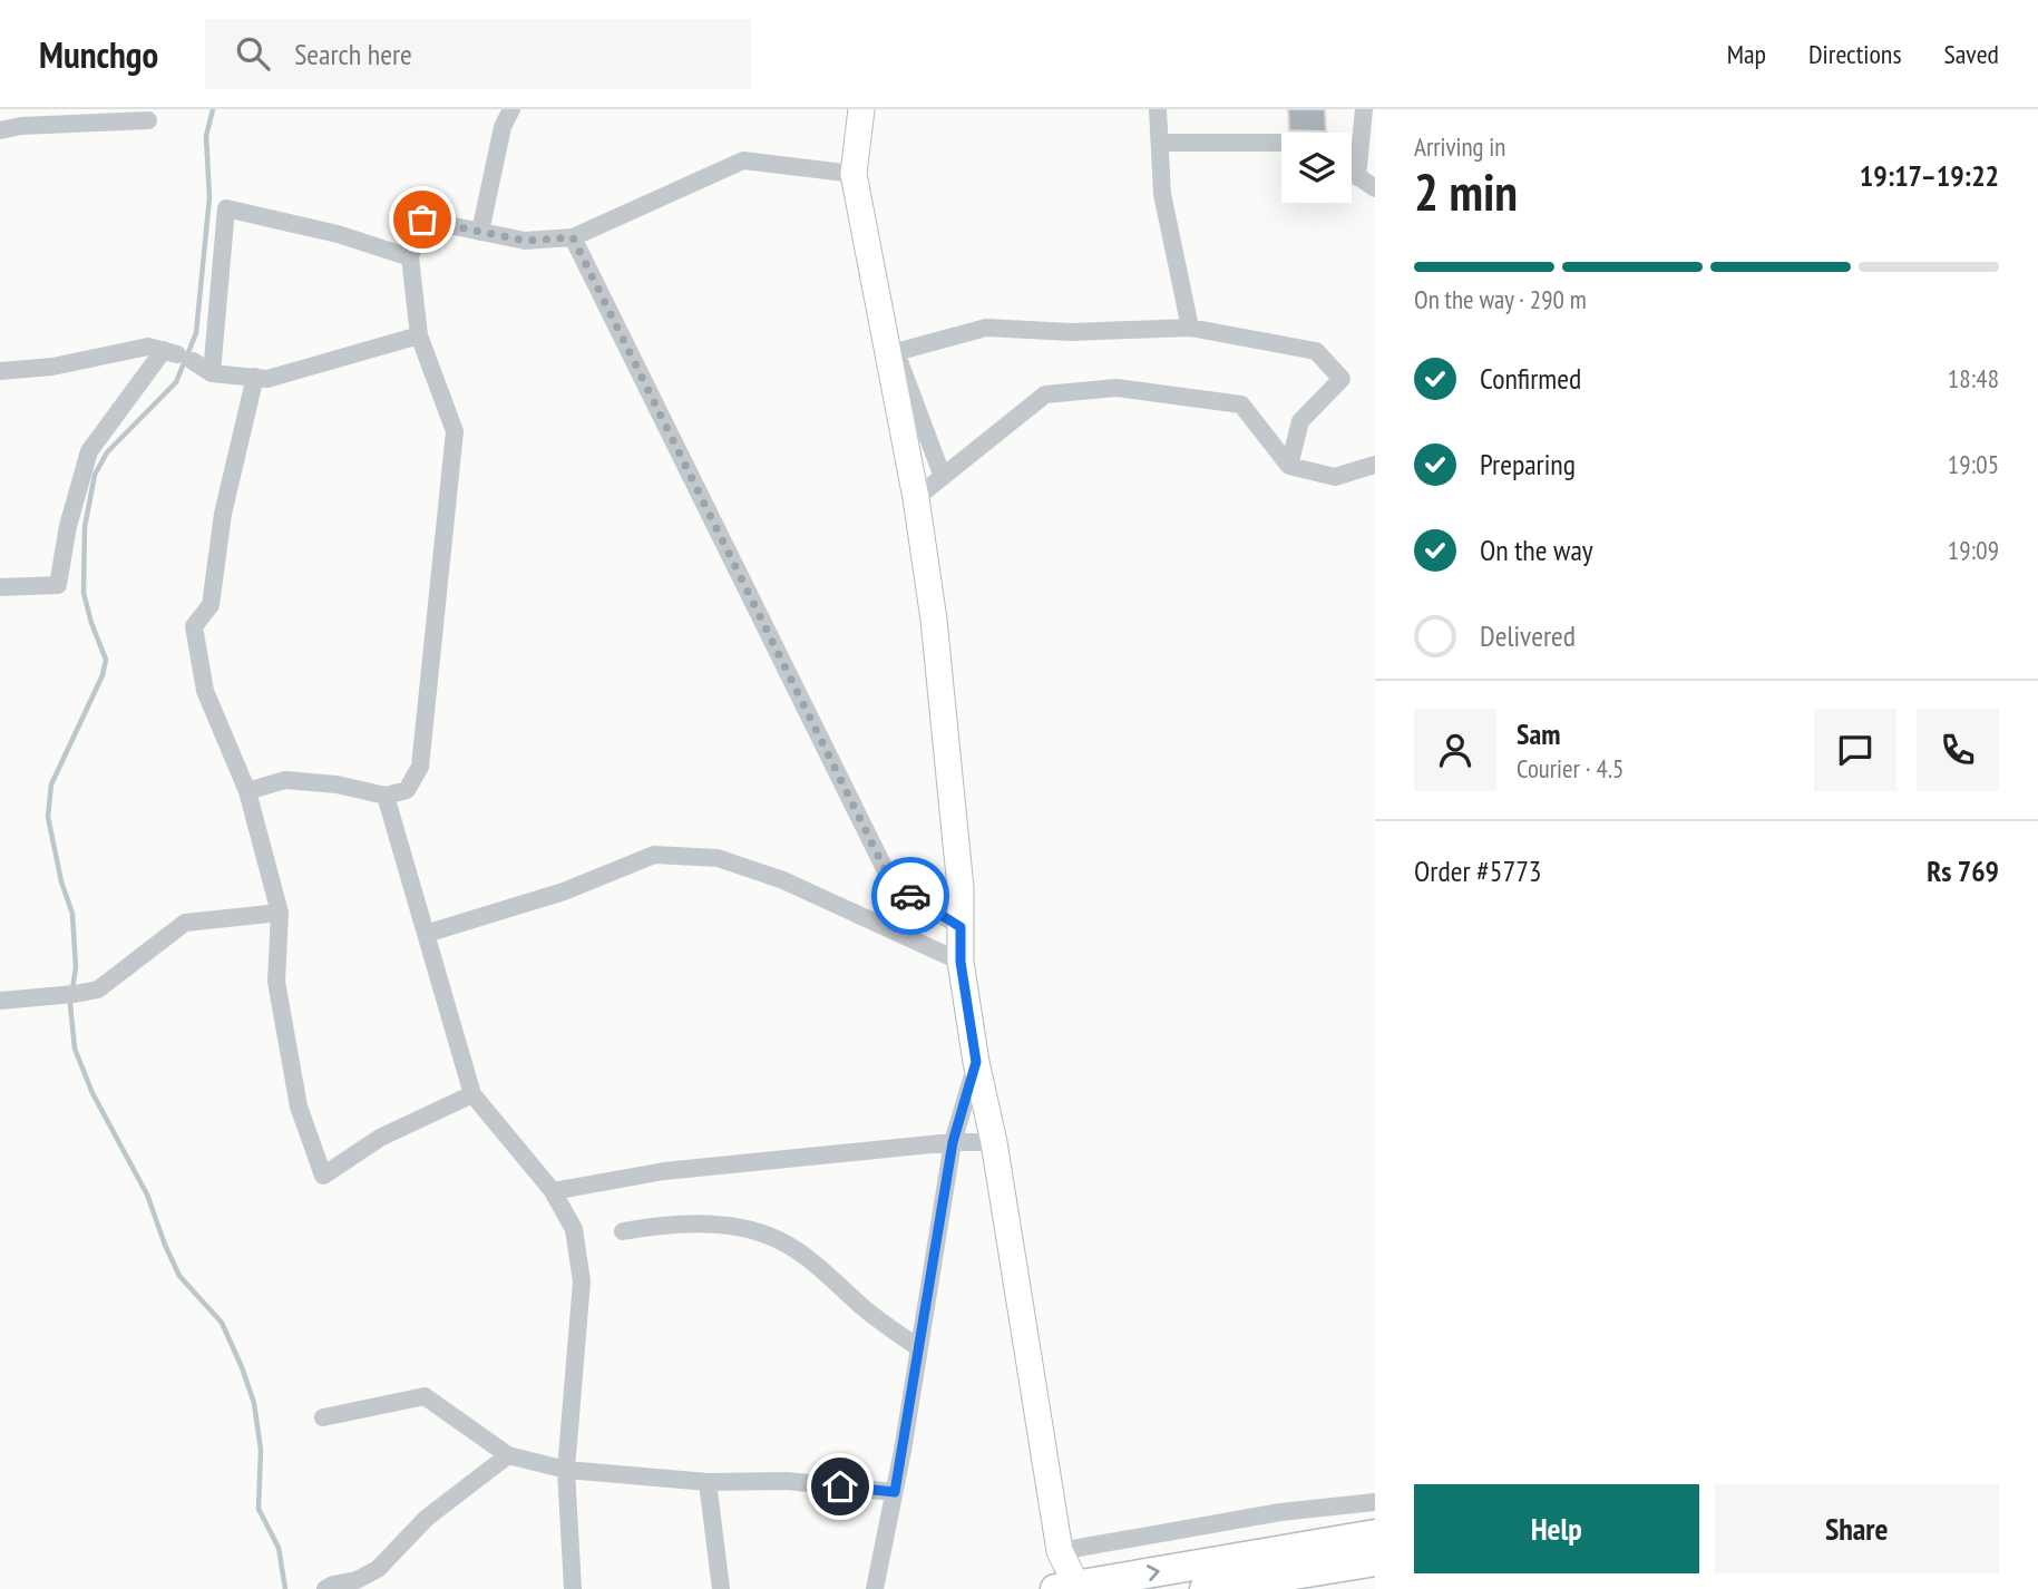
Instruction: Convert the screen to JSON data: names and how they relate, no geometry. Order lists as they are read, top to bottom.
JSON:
{
  "page": {
    "header": "Munchgo",
    "search": "Search here",
    "nav": ["Map", "Directions", "Saved"],
    "heading": ["2 min", "Arriving in", "19:17–19:22"],
    "panel": [
      "Sam",
      "Courier · 4.5",
      "Order #5773",
      "Rs 769"
    ],
    "bar": "On the way · 290 m",
    "list": [
      ["Confirmed", "18:48"],
      ["Preparing", "19:05"],
      ["On the way", "19:09"],
      "Delivered"
    ],
    "buttons": ["Help", "Share"]
  }
}
